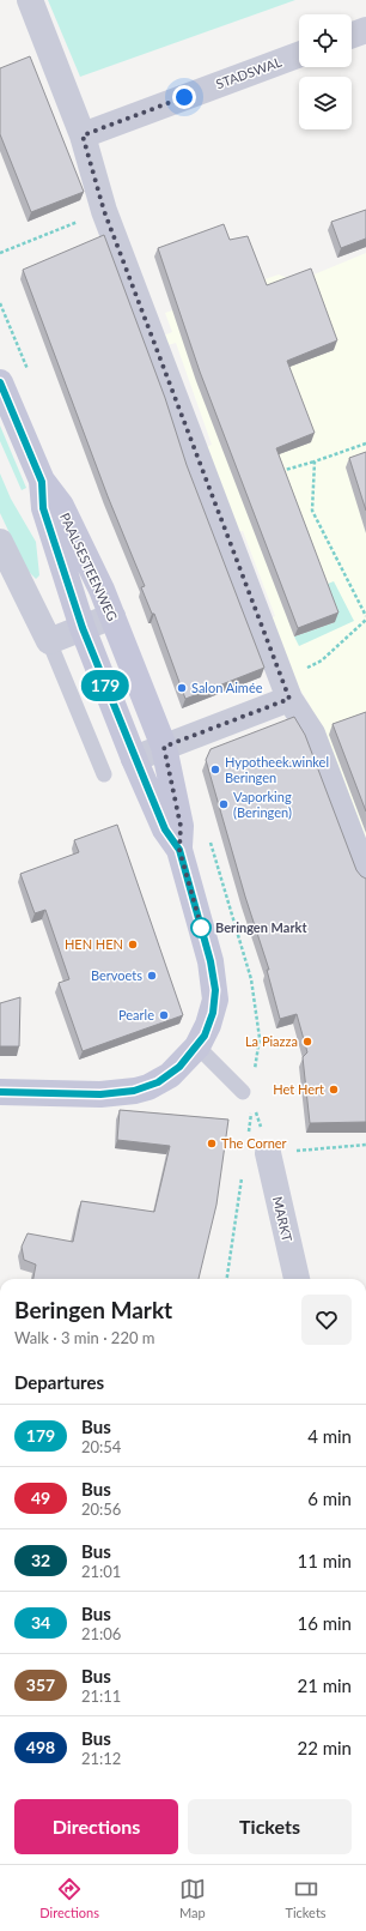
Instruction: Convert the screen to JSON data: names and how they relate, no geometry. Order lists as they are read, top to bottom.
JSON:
{
  "streets": {
    "street": ["STADSWAL", "PAALSESTEENWEG", "MARKT"]
  },
  "places": [
    "Salon Aimée",
    "Hypotheek.winkel Beringen",
    "Vaporking (Beringen)",
    "Beringen Markt",
    "HEN HEN",
    "Bervoets",
    "Pearle",
    "La Piazza",
    "Het Hert",
    "The Corner"
  ],
  "lines": ["bus line 179"],
  "page": {
    "on_map": "179",
    "heading": [
      ["Beringen Markt", "Walk · 3 min · 220 m"],
      "Departures"
    ],
    "list": [
      {
        "mark": "179",
        "name": "Bus",
        "note": "20:54",
        "value": "4 min"
      },
      {
        "mark": "49",
        "name": "Bus",
        "note": "20:56",
        "value": "6 min"
      },
      {
        "mark": "32",
        "name": "Bus",
        "note": "21:01",
        "value": "11 min"
      },
      {
        "mark": "34",
        "name": "Bus",
        "note": "21:06",
        "value": "16 min"
      },
      {
        "mark": "357",
        "name": "Bus",
        "note": "21:11",
        "value": "21 min"
      },
      {
        "mark": "498",
        "name": "Bus",
        "note": "21:12",
        "value": "22 min"
      }
    ],
    "buttons": ["Directions", "Tickets"],
    "tabs": ["Directions", "Map", "Tickets"]
  }
}
